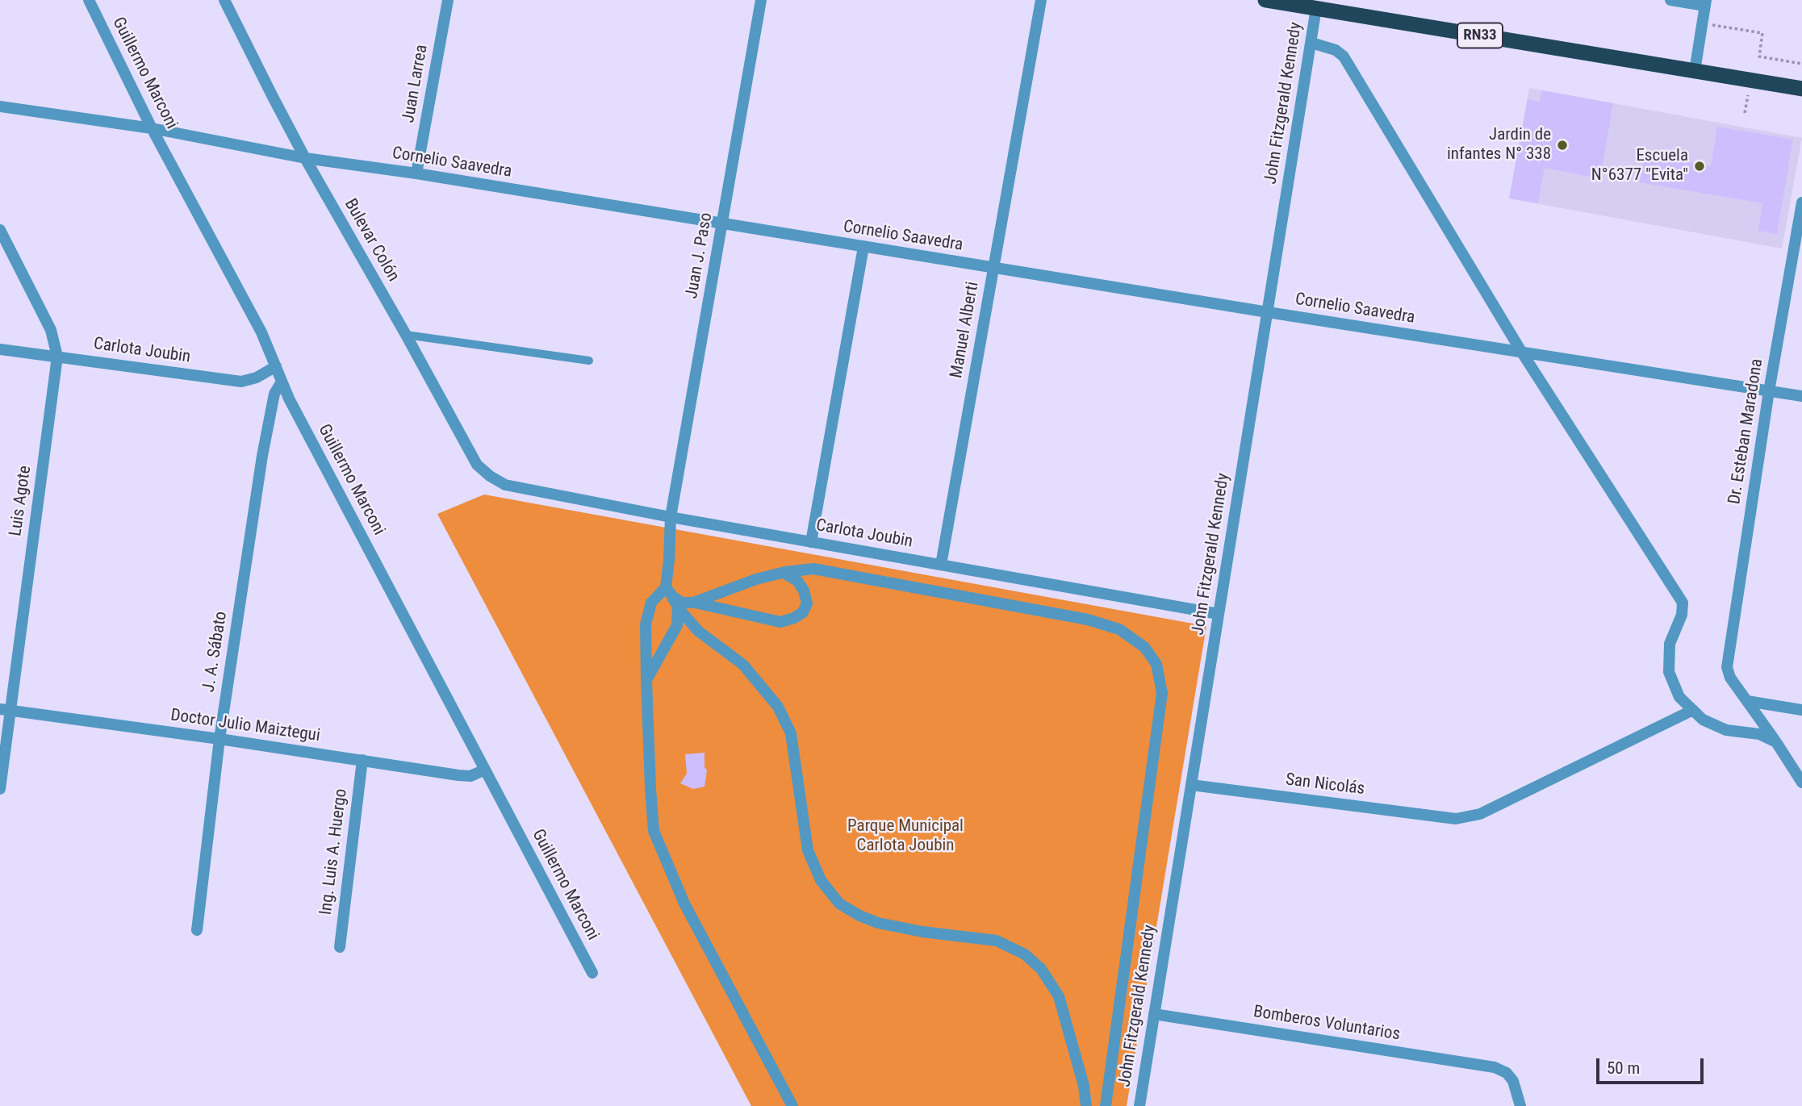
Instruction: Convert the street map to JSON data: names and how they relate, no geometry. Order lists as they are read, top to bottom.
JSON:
{
  "streets": {
    "highway": ["RN33"],
    "street": [
      "Guillermo Marconi",
      "Juan Larrea",
      "John Fitzgerald Kennedy",
      "Cornelio Saavedra",
      "Bulevar Colón",
      "Juan J. Paso",
      "Manuel Alberti",
      "Carlota Joubin",
      "Dr. Esteban Maradona",
      "Luis Agote",
      "J. A. Sábato",
      "Doctor Julio Maiztegui",
      "San Nicolás",
      "Ing. Luis A. Huergo",
      "Bomberos Voluntarios"
    ]
  },
  "crossings": [
    ["RN33", "John Fitzgerald Kennedy"],
    ["Guillermo Marconi", "Cornelio Saavedra"],
    ["Guillermo Marconi", "Carlota Joubin"],
    ["Guillermo Marconi", "J. A. Sábato"],
    ["Guillermo Marconi", "Doctor Julio Maiztegui"],
    ["Juan Larrea", "Cornelio Saavedra"],
    ["John Fitzgerald Kennedy", "Cornelio Saavedra"],
    ["John Fitzgerald Kennedy", "Carlota Joubin"],
    ["John Fitzgerald Kennedy", "San Nicolás"],
    ["John Fitzgerald Kennedy", "Bomberos Voluntarios"],
    ["Cornelio Saavedra", "Bulevar Colón"],
    ["Cornelio Saavedra", "Juan J. Paso"],
    ["Cornelio Saavedra", "Manuel Alberti"],
    ["Cornelio Saavedra", "Dr. Esteban Maradona"],
    ["Bulevar Colón", "Carlota Joubin"],
    ["Juan J. Paso", "Carlota Joubin"],
    ["Manuel Alberti", "Carlota Joubin"],
    ["Carlota Joubin", "Luis Agote"],
    ["Luis Agote", "Doctor Julio Maiztegui"],
    ["J. A. Sábato", "Doctor Julio Maiztegui"],
    ["Doctor Julio Maiztegui", "Ing. Luis A. Huergo"]
  ],
  "parks": ["Parque Municipal Carlota Joubin"],
  "places": ["Jardin de infantes N° 338", "Escuela N°6377 \"Evita\""],
  "scale_bar": "50 m"
}
